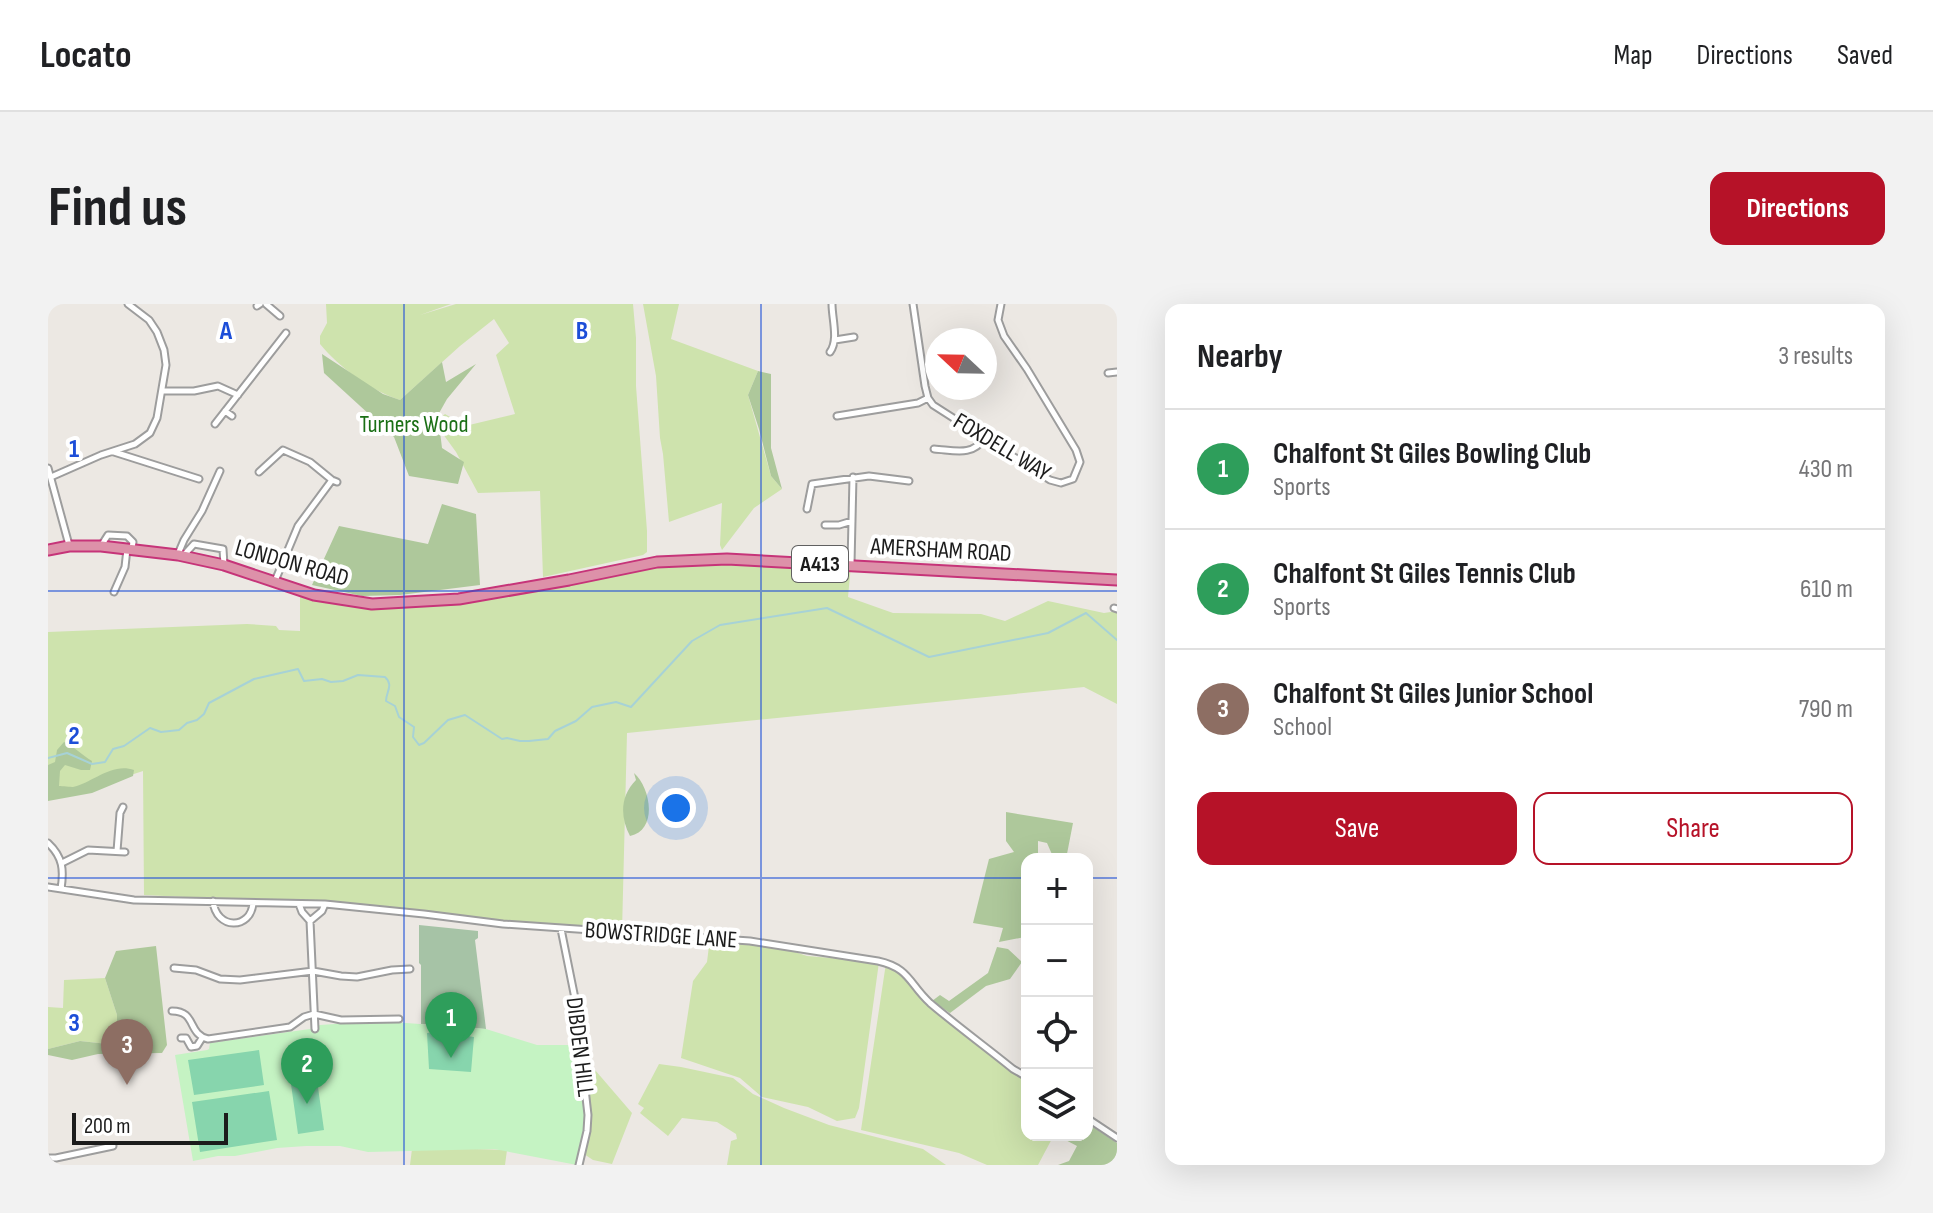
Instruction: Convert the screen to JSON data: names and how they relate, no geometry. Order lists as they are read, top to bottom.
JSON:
{
  "streets": {
    "highway": ["AMERSHAM ROAD", "LONDON ROAD", "A413"],
    "street": ["FOXDELL WAY", "BOWSTRIDGE LANE", "DIBDEN HILL"]
  },
  "crossings": [
    ["AMERSHAM ROAD", "LONDON ROAD"],
    ["BOWSTRIDGE LANE", "DIBDEN HILL"]
  ],
  "parks": ["Turners Wood"],
  "scale_bar": "200 m",
  "north": "left",
  "page": {
    "header": "Locato",
    "nav": ["Map", "Directions", "Saved"],
    "buttons": [
      "Directions",
      ["Save", "Share"]
    ],
    "title": "Find us",
    "heading": ["Nearby", "3 results"],
    "list": [
      {
        "mark": "1",
        "name": "Chalfont St Giles Bowling Club",
        "note": "Sports",
        "value": "430 m"
      },
      {
        "mark": "2",
        "name": "Chalfont St Giles Tennis Club",
        "note": "Sports",
        "value": "610 m"
      },
      {
        "mark": "3",
        "name": "Chalfont St Giles Junior School",
        "note": "School",
        "value": "790 m"
      }
    ],
    "map_buttons": ["+", "−"],
    "pins": ["1", "3", "2"],
    "scale": "200 m"
  },
  "grid": {
    "columns": ["A", "B"],
    "rows": ["1", "2", "3"]
  }
}
